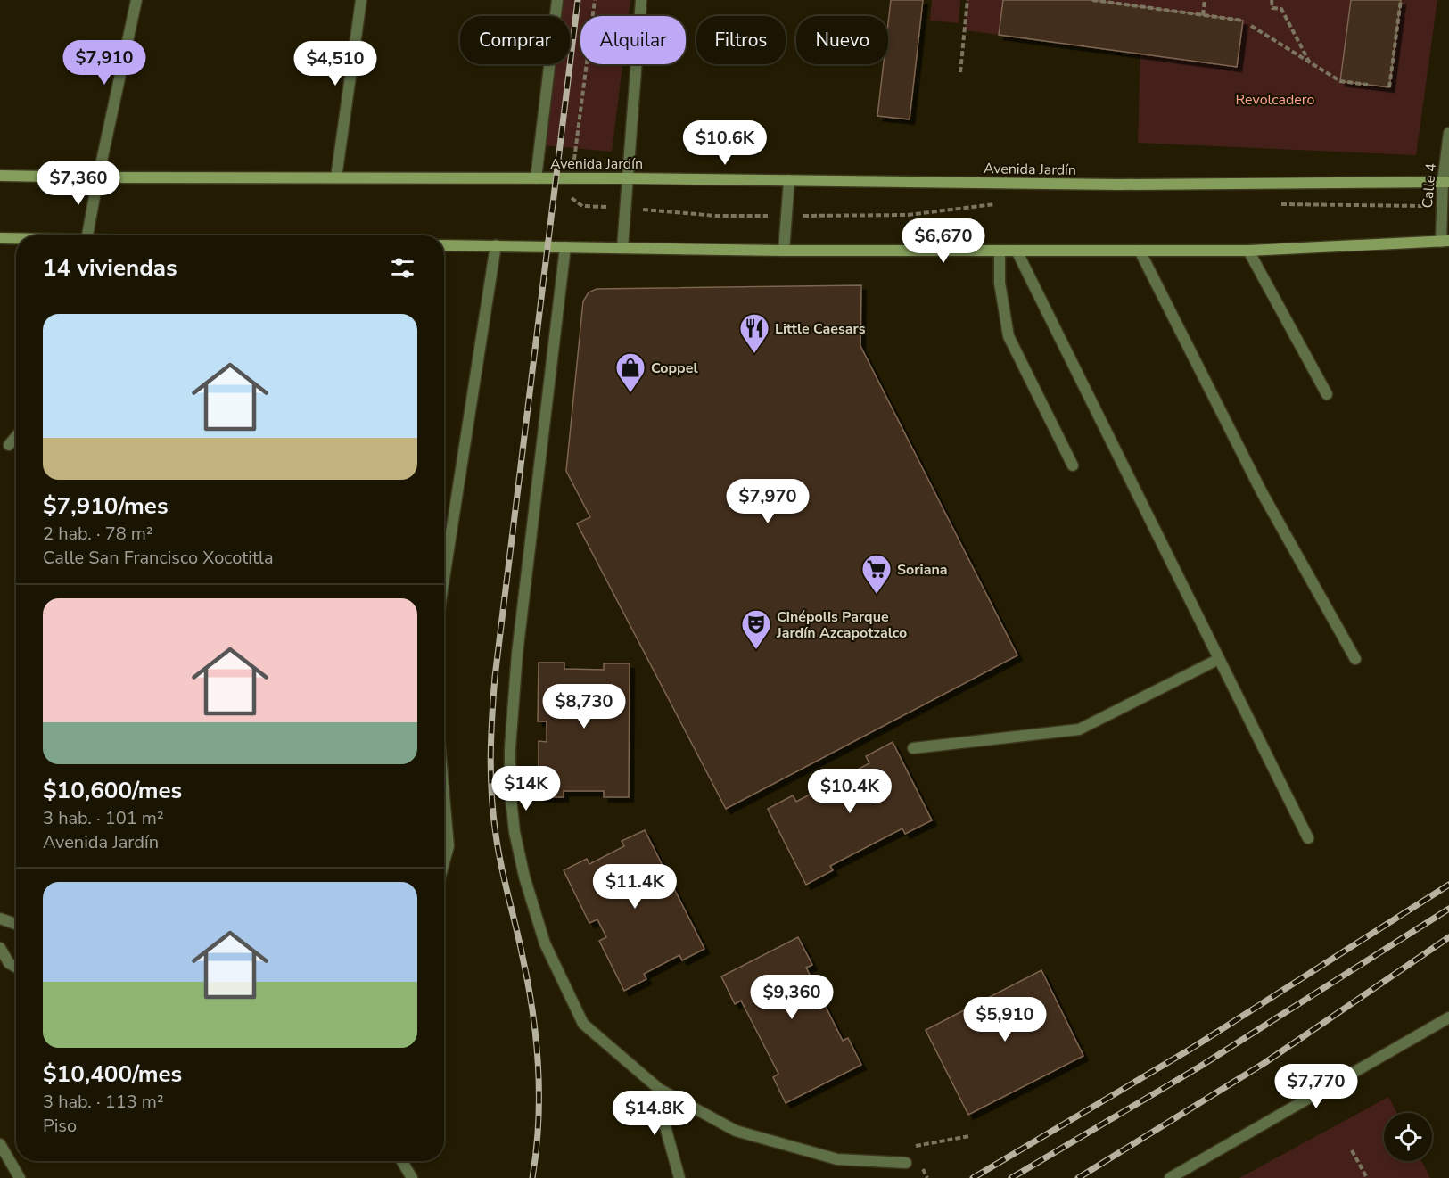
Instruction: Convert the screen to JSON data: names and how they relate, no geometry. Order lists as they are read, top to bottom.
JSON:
{
  "streets": {
    "main road": ["Avenida Jardín"],
    "street": ["Calle 4"]
  },
  "crossings": [
    ["Avenida Jardín", "Calle 4"]
  ],
  "parks": ["Revolcadero"],
  "places": {
    "restaurant": ["Little Caesars"],
    "shop": ["Coppel"],
    "supermarket": ["Soriana"],
    "theatre": ["Cinépolis Parque Jardín Azcapotzalco"]
  },
  "page": {
    "chip": [
      "Comprar",
      "Alquilar",
      "Filtros",
      "Nuevo"
    ],
    "price": [
      "$7,910",
      "$4,510",
      "$10.6K",
      "$7,360",
      "$6,670",
      "$7,970",
      "$8,730",
      "$14K",
      "$10.4K",
      "$11.4K",
      "$9,360",
      "$5,910",
      "$7,770",
      "$14.8K"
    ],
    "heading": "14 viviendas",
    "list": [
      {
        "name": "$7,910/mes",
        "note": "2 hab. · 78 m² · Calle San Francisco Xocotitla"
      },
      {
        "name": "$10,600/mes",
        "note": "3 hab. · 101 m² · Avenida Jardín"
      },
      {
        "name": "$10,400/mes",
        "note": "3 hab. · 113 m² · Piso"
      }
    ]
  }
}
